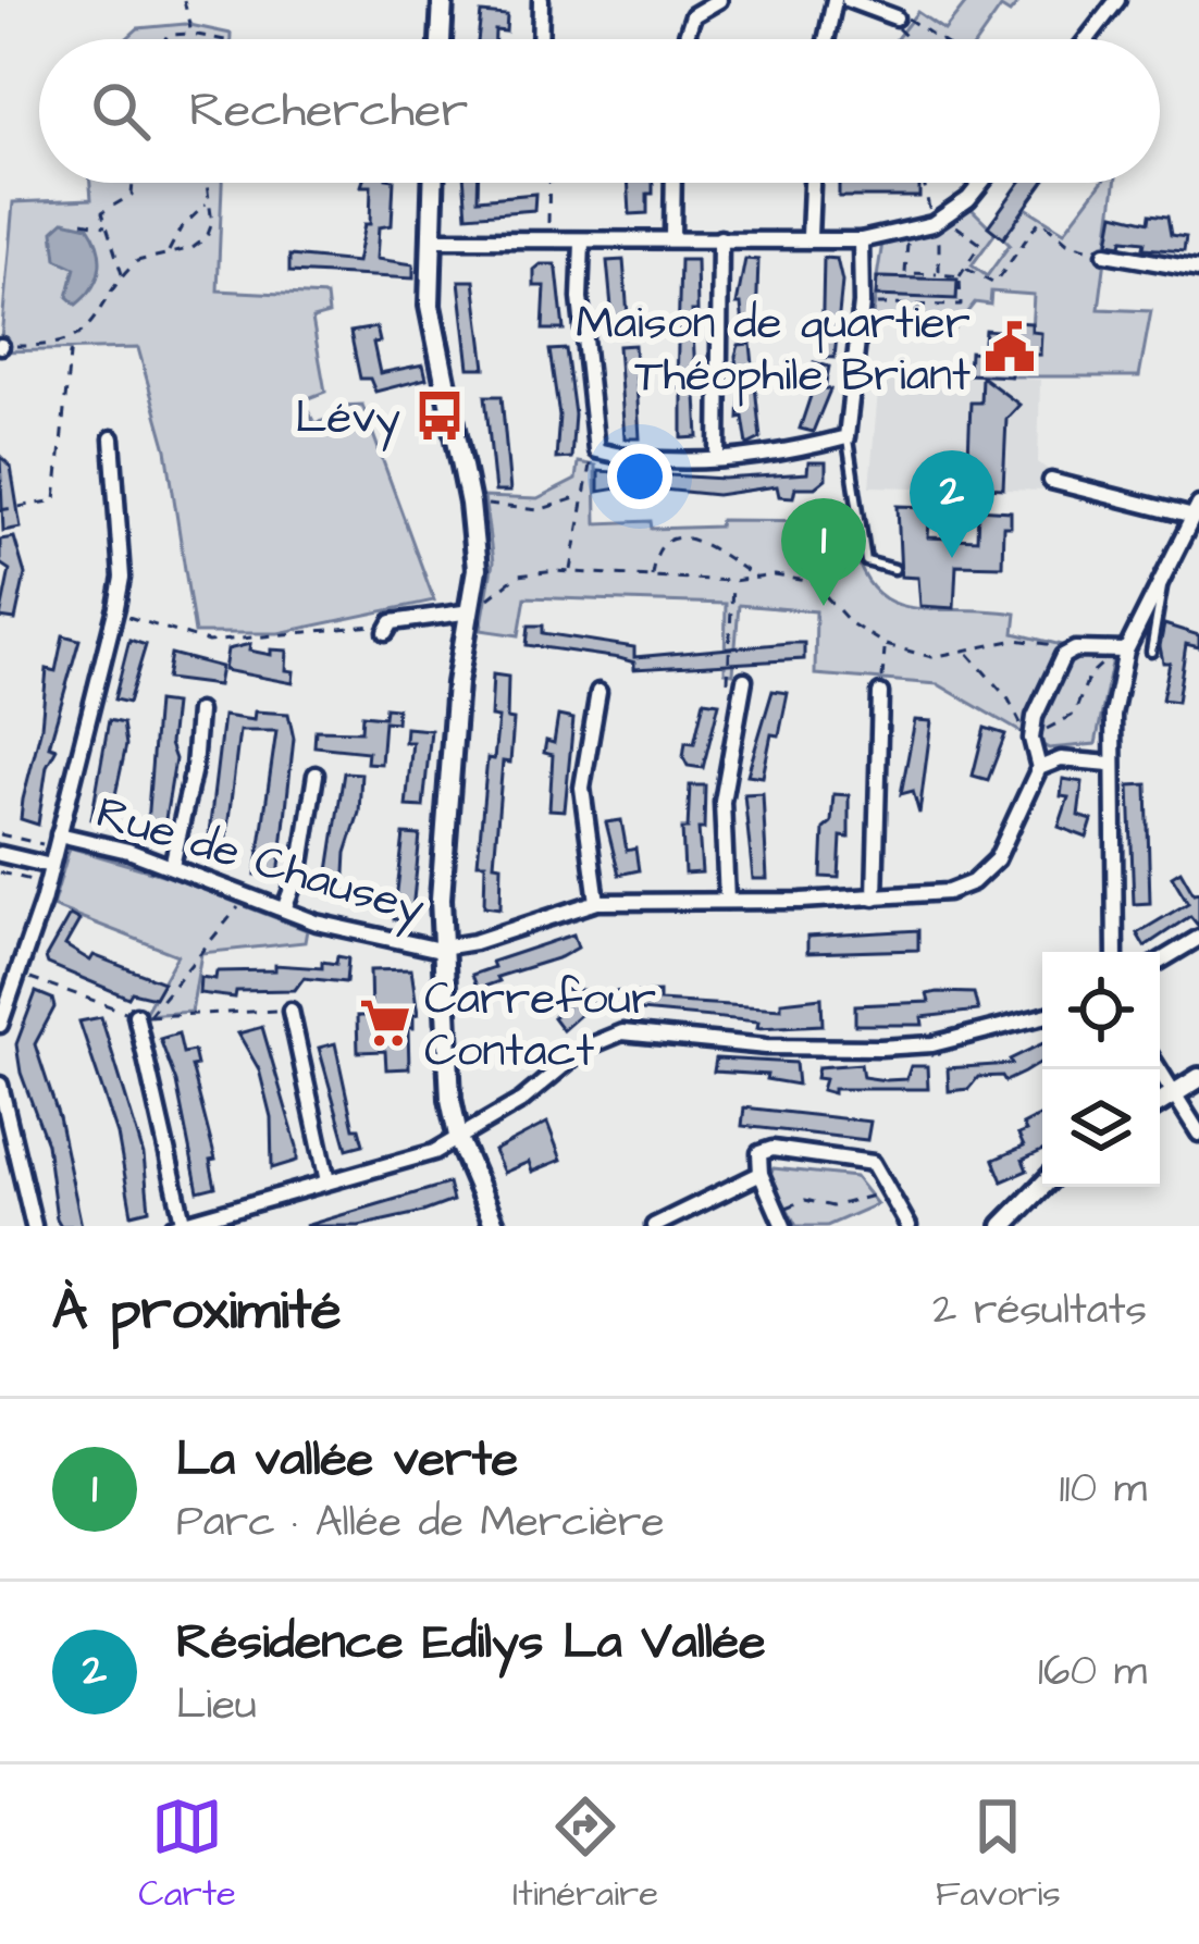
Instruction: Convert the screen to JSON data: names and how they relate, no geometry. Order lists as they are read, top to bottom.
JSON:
{
  "streets": {
    "street": ["Rue de Chausey"]
  },
  "places": {
    "public building": ["Maison de quartier Théophile Briant"],
    "bus stop": ["Lévy"],
    "supermarket": ["Carrefour Contact"]
  },
  "page": {
    "search": "Rechercher",
    "pins": ["2", "1"],
    "heading": ["À proximité", "2 résultats"],
    "list": [
      {
        "mark": "1",
        "name": "La vallée verte",
        "note": "Parc · Allée de Mercière",
        "value": "110 m"
      },
      {
        "mark": "2",
        "name": "Résidence Edilys La Vallée",
        "note": "Lieu",
        "value": "160 m"
      }
    ],
    "nav": ["Carte", "Itinéraire", "Favoris"]
  }
}
